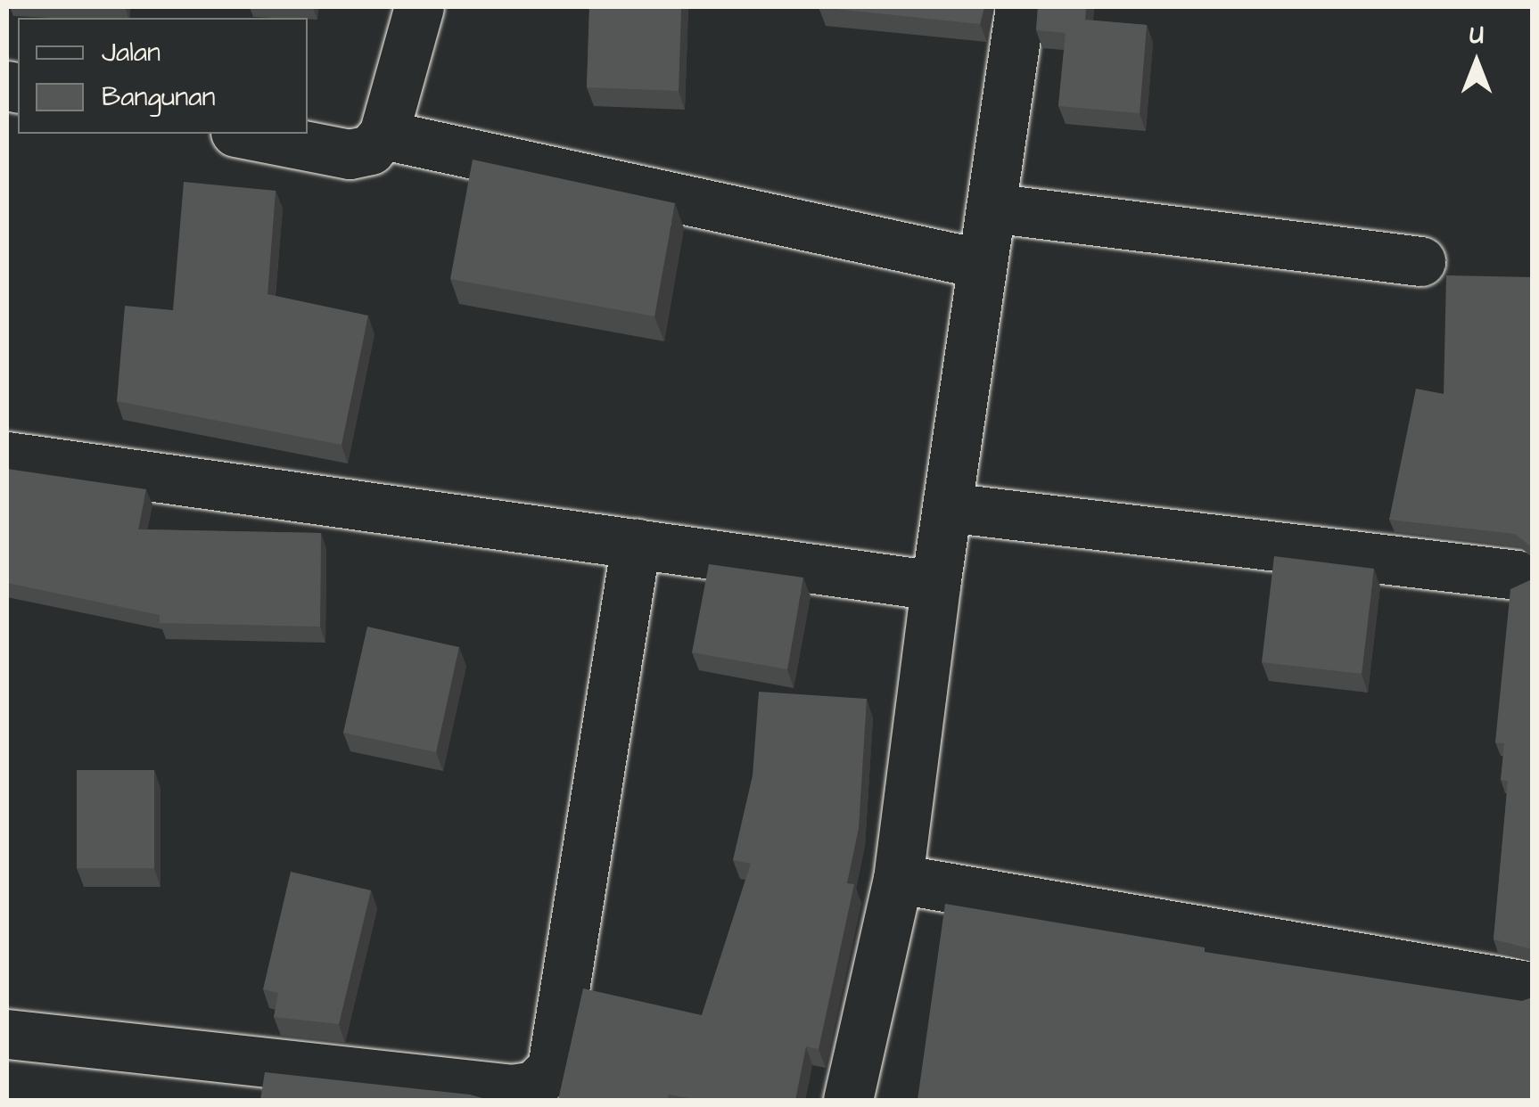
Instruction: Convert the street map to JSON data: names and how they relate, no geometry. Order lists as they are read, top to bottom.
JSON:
{
  "legend": ["Jalan", "Bangunan"],
  "north": "top"
}
